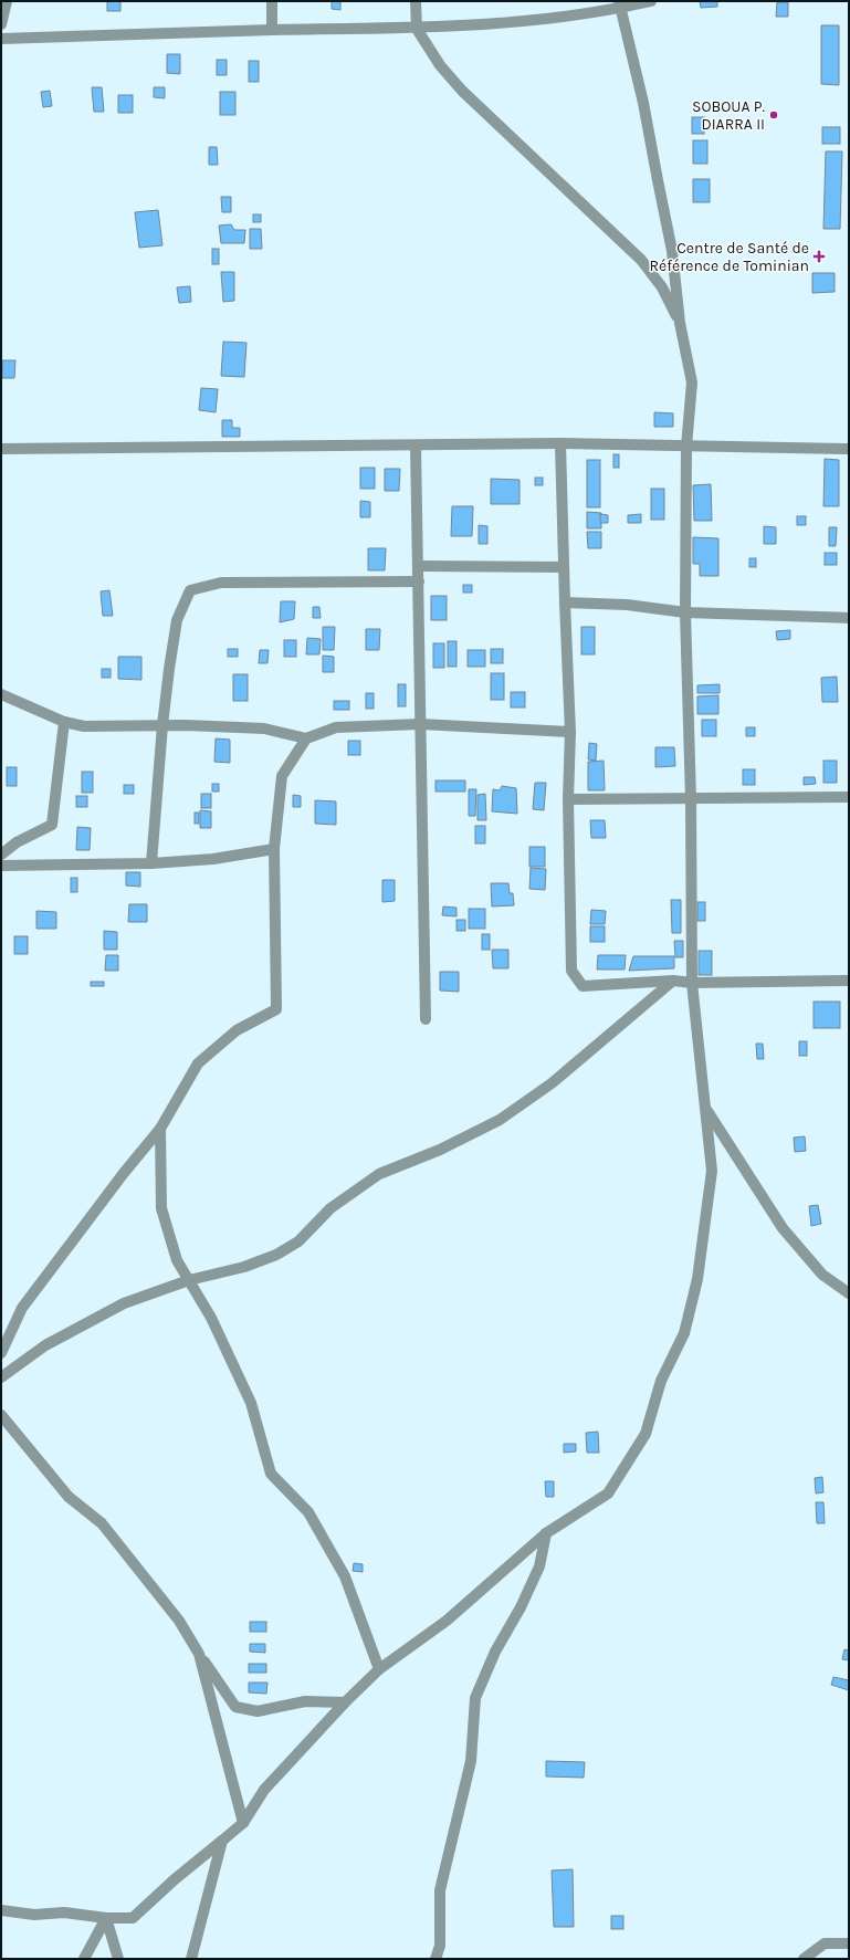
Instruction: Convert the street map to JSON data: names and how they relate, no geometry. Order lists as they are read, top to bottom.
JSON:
{
  "places": {
    "other": ["SOBOUA P. DIARRA II"],
    "health": ["Centre de Santé de Référence de Tominian"]
  }
}
